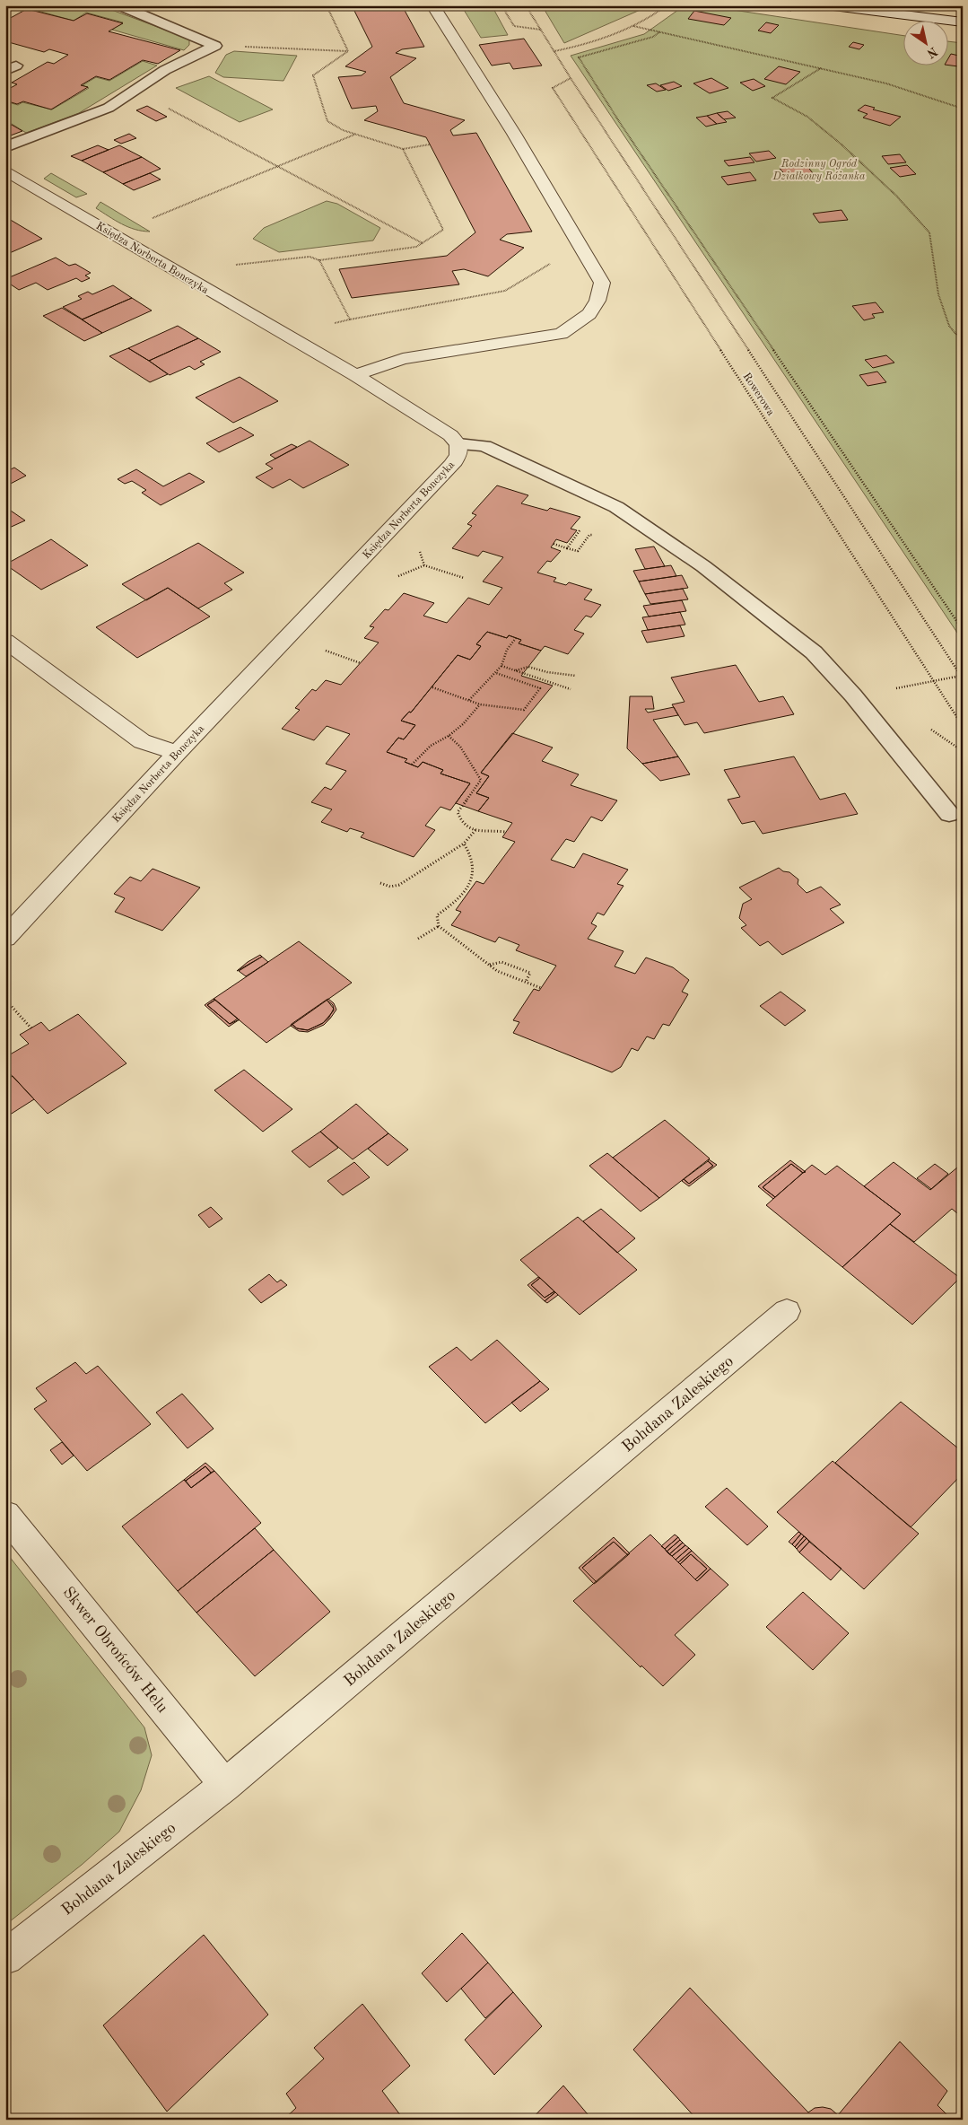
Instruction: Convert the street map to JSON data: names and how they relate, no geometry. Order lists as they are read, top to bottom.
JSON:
{
  "streets": {
    "street": ["Księdza Norberta Bonczyka", "Bohdana Zaleskiego", "Skwer Obrońców Helu"],
    "path": ["Rowerowa"]
  },
  "crossings": [
    ["Bohdana Zaleskiego", "Skwer Obrońców Helu"]
  ],
  "parks": ["Rodzinny Ogród Działkowy Różanka"],
  "north": "bottom right"
}
